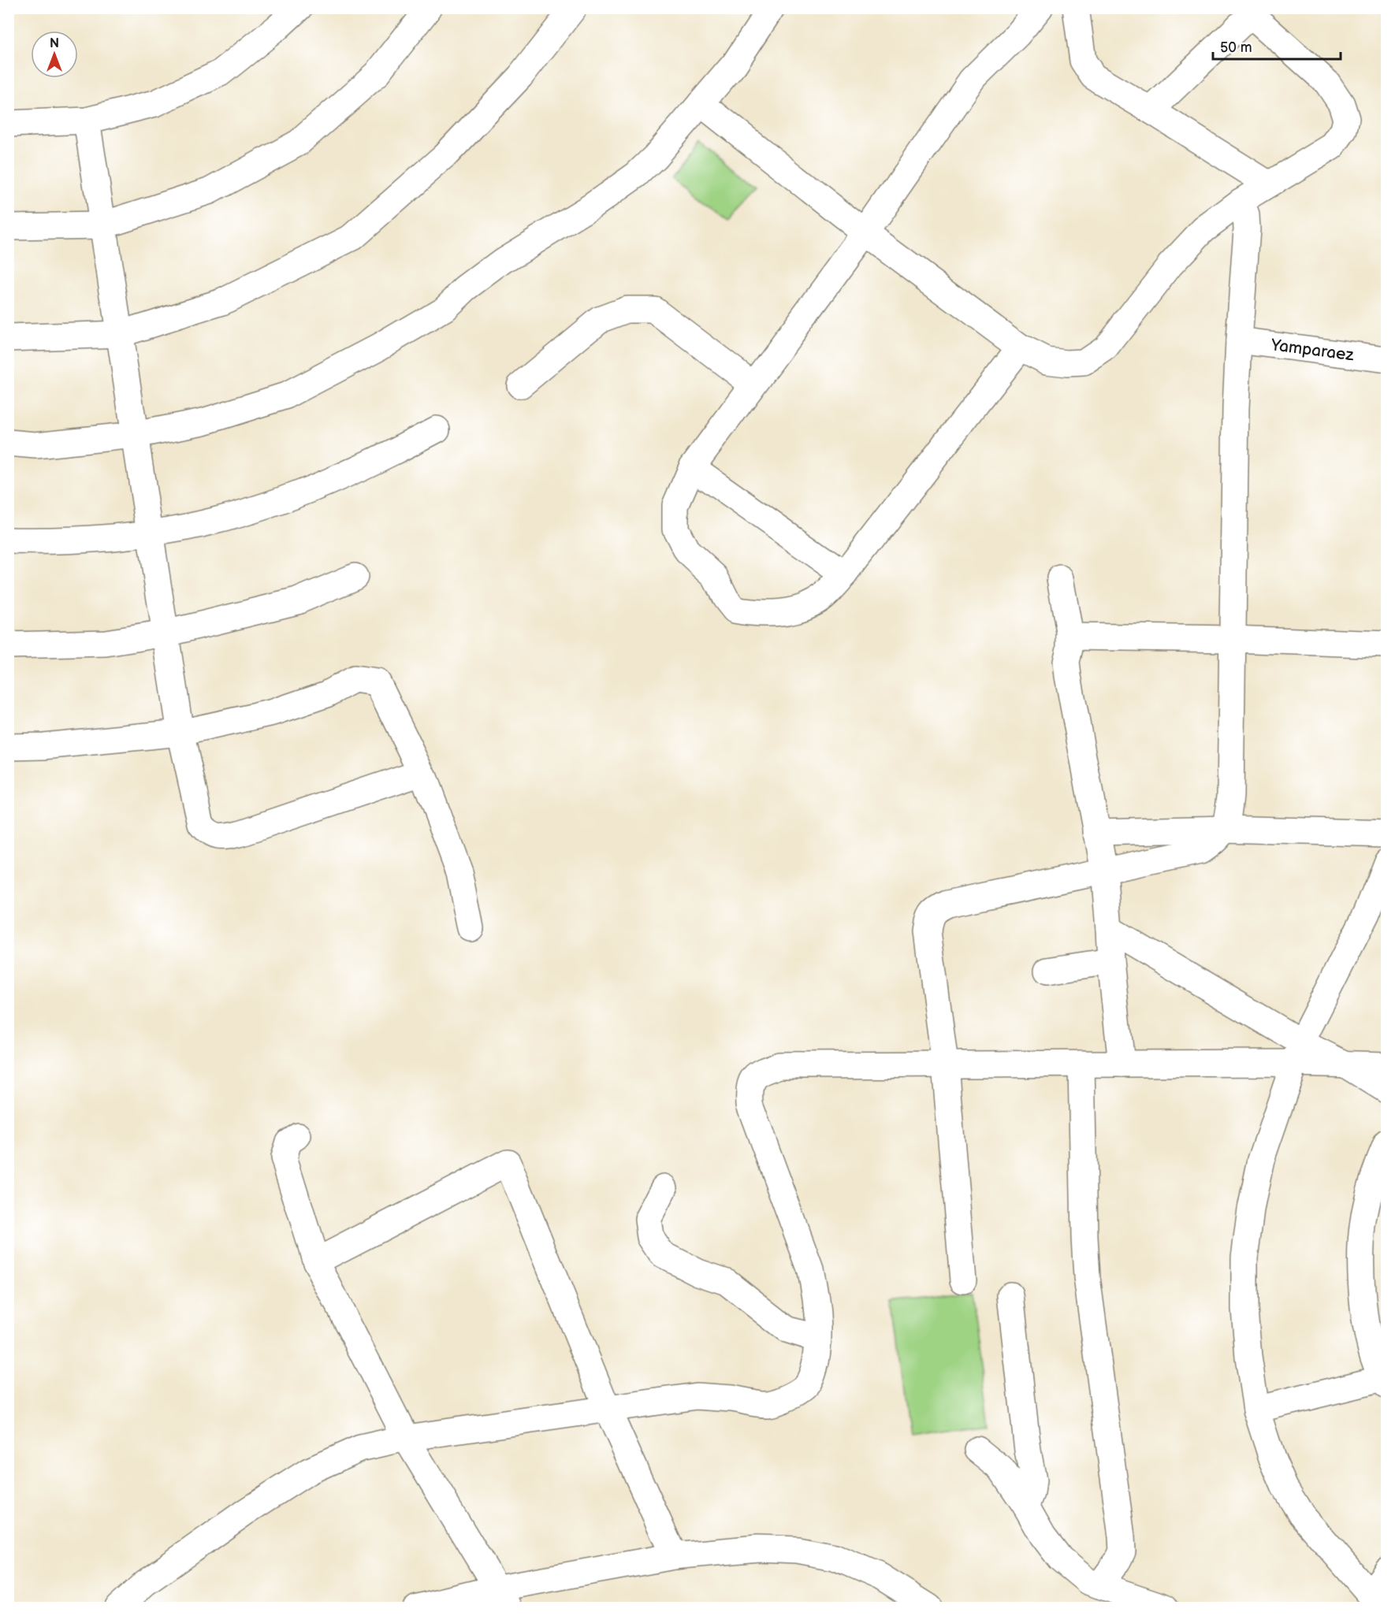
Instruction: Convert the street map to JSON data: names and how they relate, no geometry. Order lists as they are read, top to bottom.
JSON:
{
  "streets": {
    "street": ["Yamparaez"]
  },
  "scale_bar": "50 m",
  "north": "top"
}
